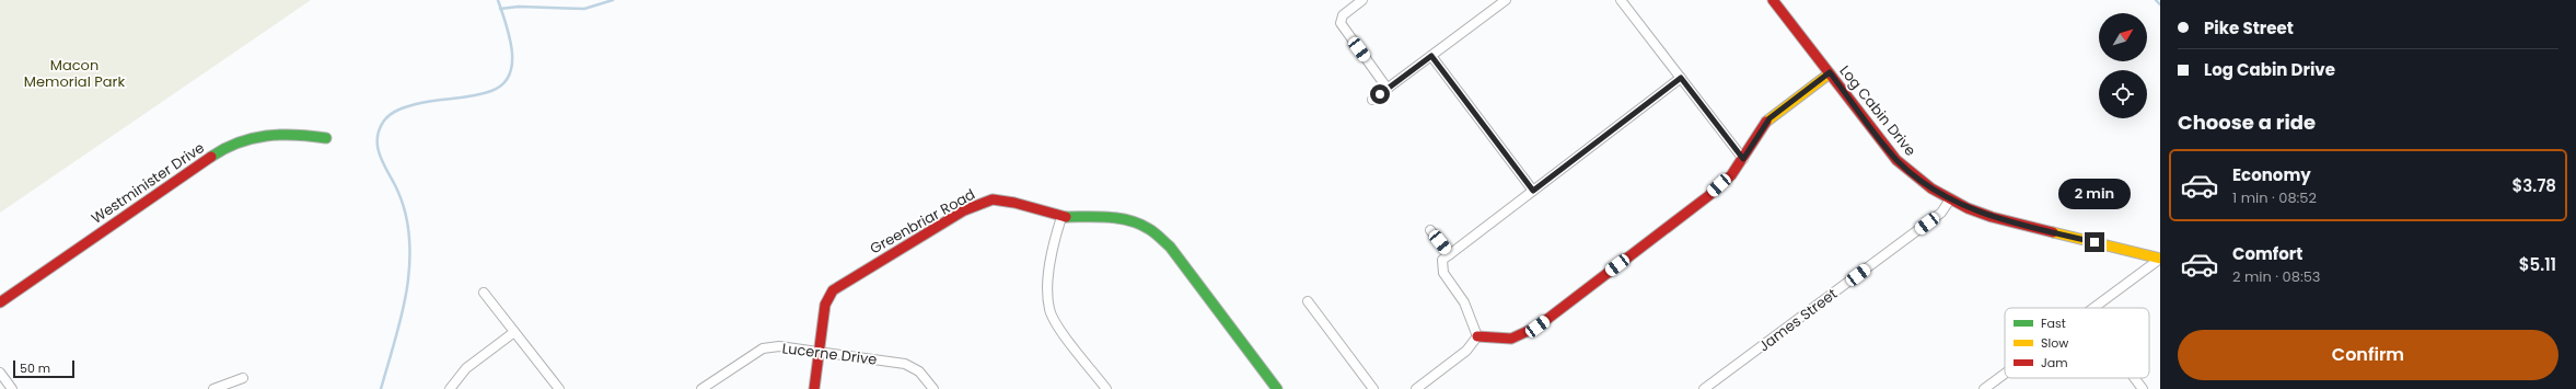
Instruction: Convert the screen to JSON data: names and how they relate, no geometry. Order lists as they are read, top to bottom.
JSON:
{
  "streets": {
    "street": [
      "Log Cabin Drive",
      "Westminister Drive",
      "Greenbriar Road",
      "James Street",
      "Lucerne Drive"
    ]
  },
  "crossings": [
    ["Log Cabin Drive", "James Street"],
    ["Greenbriar Road", "Lucerne Drive"]
  ],
  "parks": ["Macon Memorial Park"],
  "legend": ["Fast", "Slow", "Jam"],
  "scale_bar": "50 m",
  "north": "top right",
  "page": {
    "banner": ["Pike Street", "Log Cabin Drive"],
    "heading": "Choose a ride",
    "list": [
      {
        "name": "Economy",
        "note": "1 min · 08:52",
        "value": "$3.78"
      },
      {
        "name": "Comfort",
        "note": "2 min · 08:53",
        "value": "$5.11"
      }
    ],
    "bubble": "2 min",
    "buttons": "Confirm",
    "scale": "50 m"
  }
}
